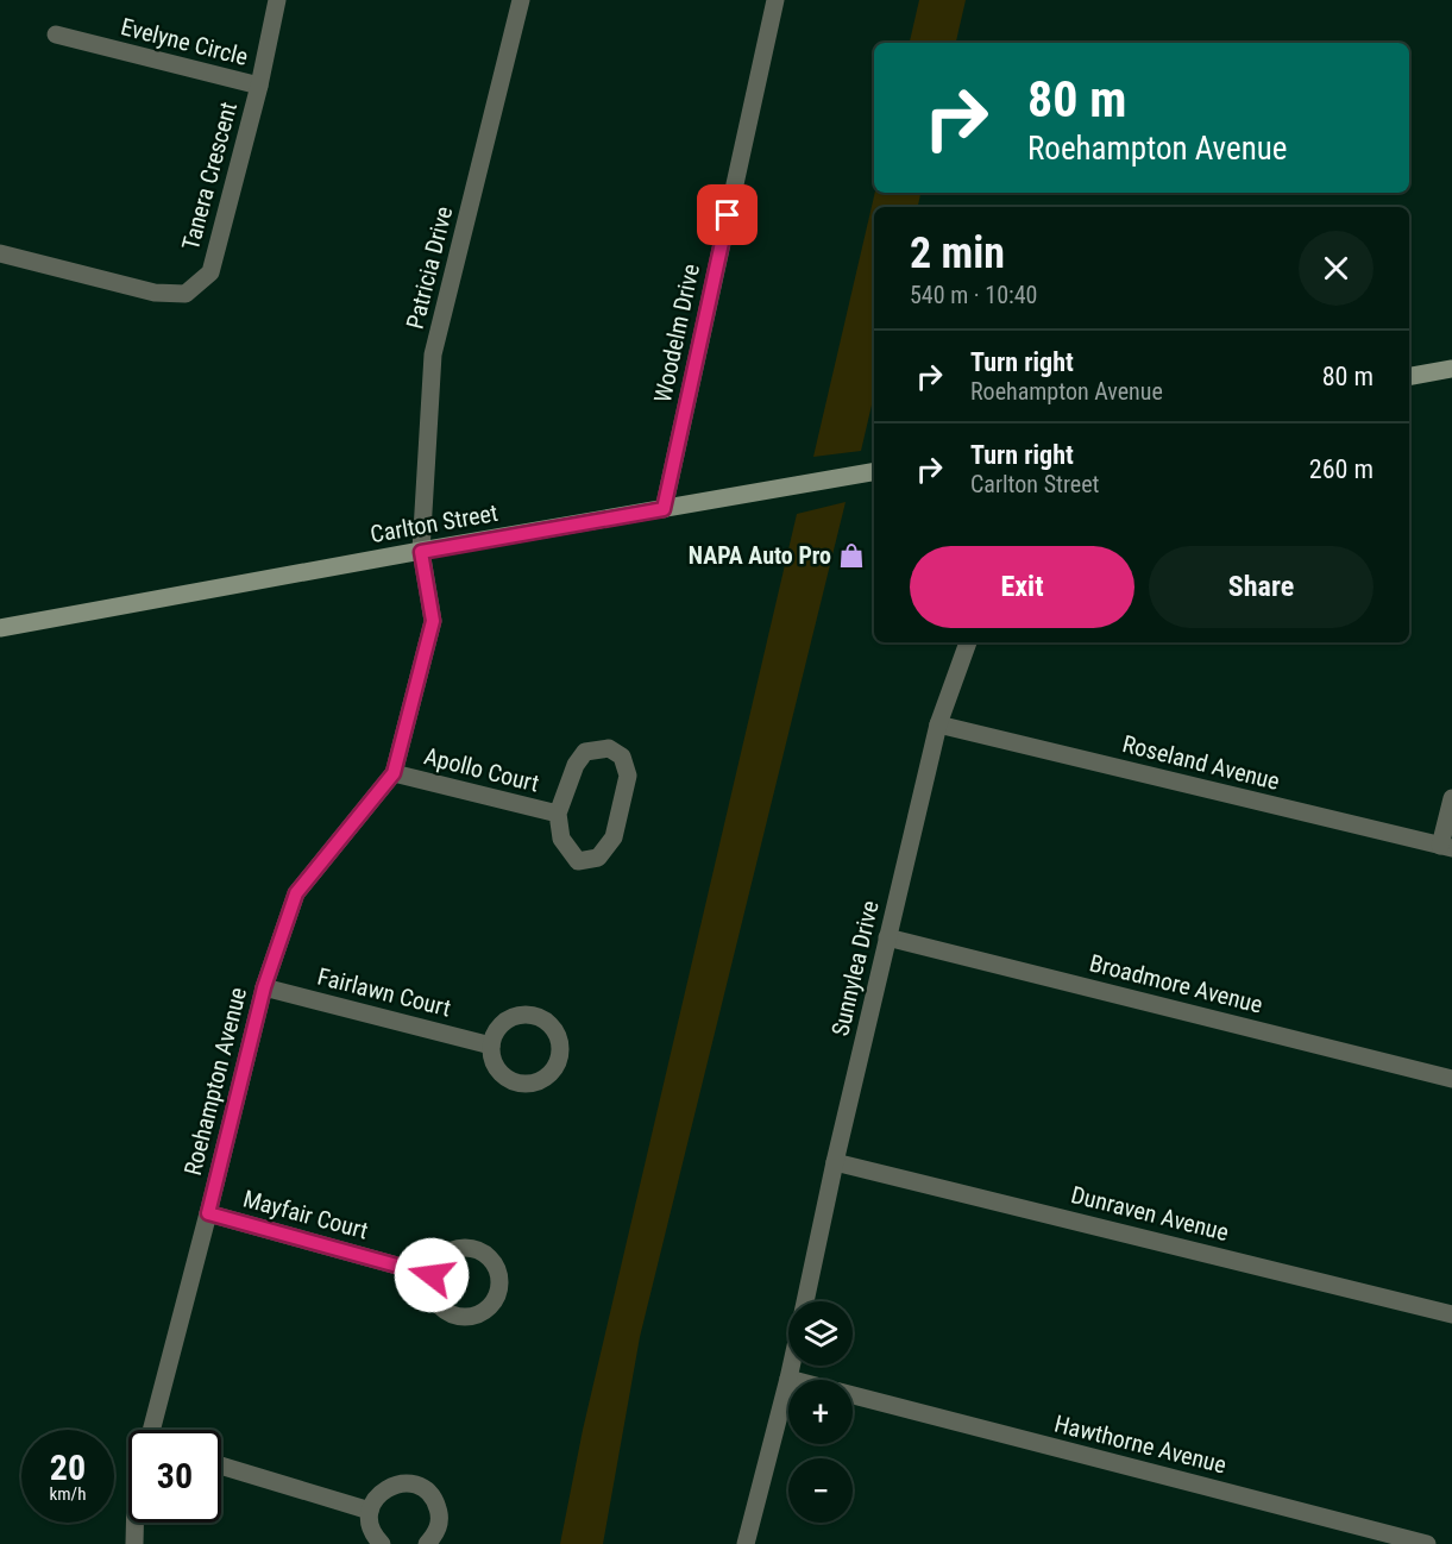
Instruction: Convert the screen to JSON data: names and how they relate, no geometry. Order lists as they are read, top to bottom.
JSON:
{
  "streets": {
    "main road": ["Carlton Street"],
    "street": [
      "Evelyne Circle",
      "Tanera Crescent",
      "Patricia Drive",
      "Woodelm Drive",
      "Roseland Avenue",
      "Apollo Court",
      "Sunnylea Drive",
      "Broadmore Avenue",
      "Fairlawn Court",
      "Roehampton Avenue",
      "Dunraven Avenue",
      "Mayfair Court",
      "Hawthorne Avenue"
    ]
  },
  "crossings": [
    ["Evelyne Circle", "Tanera Crescent"],
    ["Patricia Drive", "Carlton Street"],
    ["Patricia Drive", "Roehampton Avenue"],
    ["Woodelm Drive", "Carlton Street"],
    ["Carlton Street", "Roehampton Avenue"],
    ["Roseland Avenue", "Sunnylea Drive"],
    ["Apollo Court", "Roehampton Avenue"],
    ["Sunnylea Drive", "Broadmore Avenue"],
    ["Sunnylea Drive", "Dunraven Avenue"],
    ["Fairlawn Court", "Roehampton Avenue"],
    ["Roehampton Avenue", "Mayfair Court"]
  ],
  "places": {
    "shop": ["NAPA Auto Pro"]
  },
  "page": {
    "turn": ["80 m", "Roehampton Avenue"],
    "heading": ["2 min", "540 m · 10:40"],
    "list": [
      {
        "name": "Turn right",
        "note": "Roehampton Avenue",
        "value": "80 m"
      },
      {
        "name": "Turn right",
        "note": "Carlton Street",
        "value": "260 m"
      }
    ],
    "buttons": ["Exit", "Share"],
    "map_buttons": ["+", "−"],
    "speed": "20 km/h",
    "limit": "30"
  }
}
